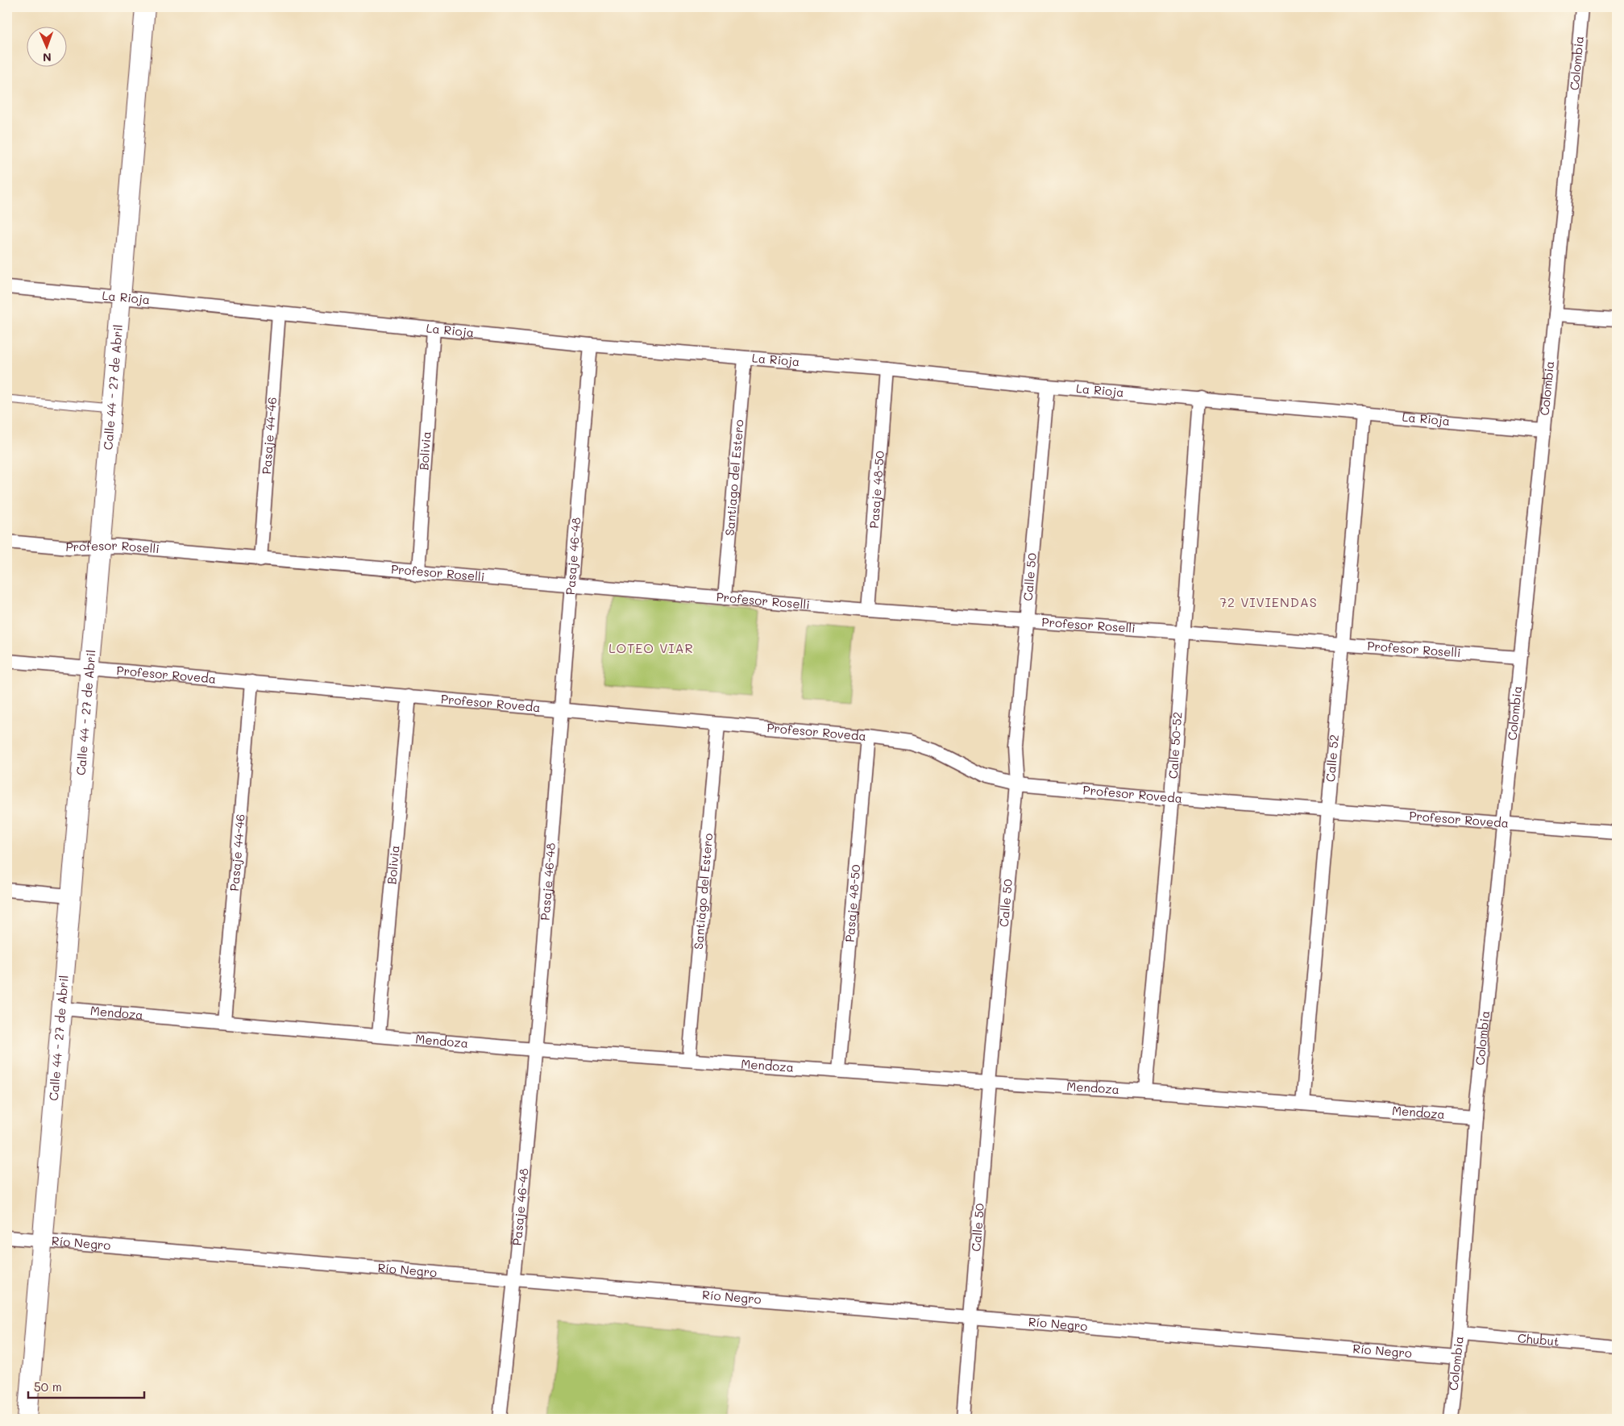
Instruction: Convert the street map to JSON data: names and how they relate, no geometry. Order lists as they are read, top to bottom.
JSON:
{
  "streets": {
    "street": [
      "Colombia",
      "La Rioja",
      "Calle 44 - 27 de Abril",
      "Pasaje 44-46",
      "Bolivia",
      "Santiago del Estero",
      "Pasaje 48-50",
      "Profesor Roselli",
      "Pasaje 46-48",
      "Calle 50",
      "Profesor Roveda",
      "Calle 50-52",
      "Calle 52",
      "Mendoza",
      "Río Negro",
      "Chubut"
    ]
  },
  "crossings": [
    ["Colombia", "La Rioja"],
    ["Colombia", "Profesor Roselli"],
    ["Colombia", "Profesor Roveda"],
    ["Colombia", "Mendoza"],
    ["Colombia", "Río Negro"],
    ["Colombia", "Chubut"],
    ["La Rioja", "Calle 44 - 27 de Abril"],
    ["La Rioja", "Pasaje 44-46"],
    ["La Rioja", "Bolivia"],
    ["La Rioja", "Santiago del Estero"],
    ["La Rioja", "Pasaje 48-50"],
    ["La Rioja", "Pasaje 46-48"],
    ["La Rioja", "Calle 50"],
    ["La Rioja", "Calle 50-52"],
    ["La Rioja", "Calle 52"],
    ["Calle 44 - 27 de Abril", "Profesor Roselli"],
    ["Calle 44 - 27 de Abril", "Profesor Roveda"],
    ["Calle 44 - 27 de Abril", "Mendoza"],
    ["Calle 44 - 27 de Abril", "Río Negro"],
    ["Pasaje 44-46", "Profesor Roselli"],
    ["Pasaje 44-46", "Profesor Roveda"],
    ["Pasaje 44-46", "Mendoza"],
    ["Bolivia", "Profesor Roselli"],
    ["Bolivia", "Profesor Roveda"],
    ["Bolivia", "Mendoza"],
    ["Santiago del Estero", "Profesor Roselli"],
    ["Santiago del Estero", "Profesor Roveda"],
    ["Santiago del Estero", "Mendoza"],
    ["Pasaje 48-50", "Profesor Roselli"],
    ["Pasaje 48-50", "Profesor Roveda"],
    ["Pasaje 48-50", "Mendoza"],
    ["Profesor Roselli", "Pasaje 46-48"],
    ["Profesor Roselli", "Calle 50"],
    ["Profesor Roselli", "Calle 50-52"],
    ["Profesor Roselli", "Calle 52"],
    ["Pasaje 46-48", "Profesor Roveda"],
    ["Pasaje 46-48", "Mendoza"],
    ["Pasaje 46-48", "Río Negro"],
    ["Calle 50", "Profesor Roveda"],
    ["Calle 50", "Mendoza"],
    ["Calle 50", "Río Negro"],
    ["Profesor Roveda", "Calle 50-52"],
    ["Profesor Roveda", "Calle 52"],
    ["Calle 50-52", "Mendoza"],
    ["Calle 52", "Mendoza"]
  ],
  "districts": ["72 VIVIENDAS", "LOTEO VIAR"],
  "scale_bar": "50 m",
  "north": "bottom"
}
